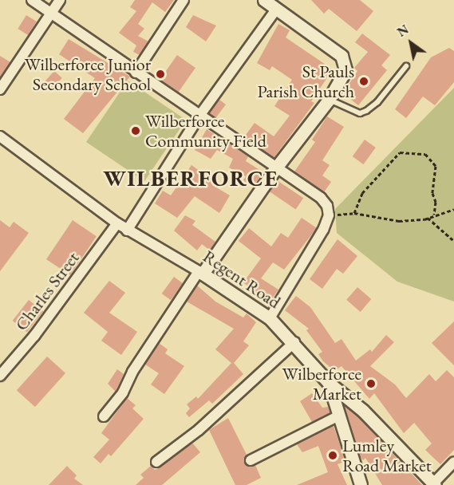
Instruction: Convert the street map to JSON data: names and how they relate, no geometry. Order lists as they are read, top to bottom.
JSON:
{
  "streets": {
    "street": ["Regent Road", "Charles Street"]
  },
  "crossings": [
    ["Regent Road", "Charles Street"]
  ],
  "districts": ["WILBERFORCE"],
  "places": [
    "Wilberforce Junior Secondary School",
    "St Pauls Parish Church",
    "Wilberforce Community Field",
    "Wilberforce Market",
    "Lumley Road Market"
  ],
  "north": "top left"
}
